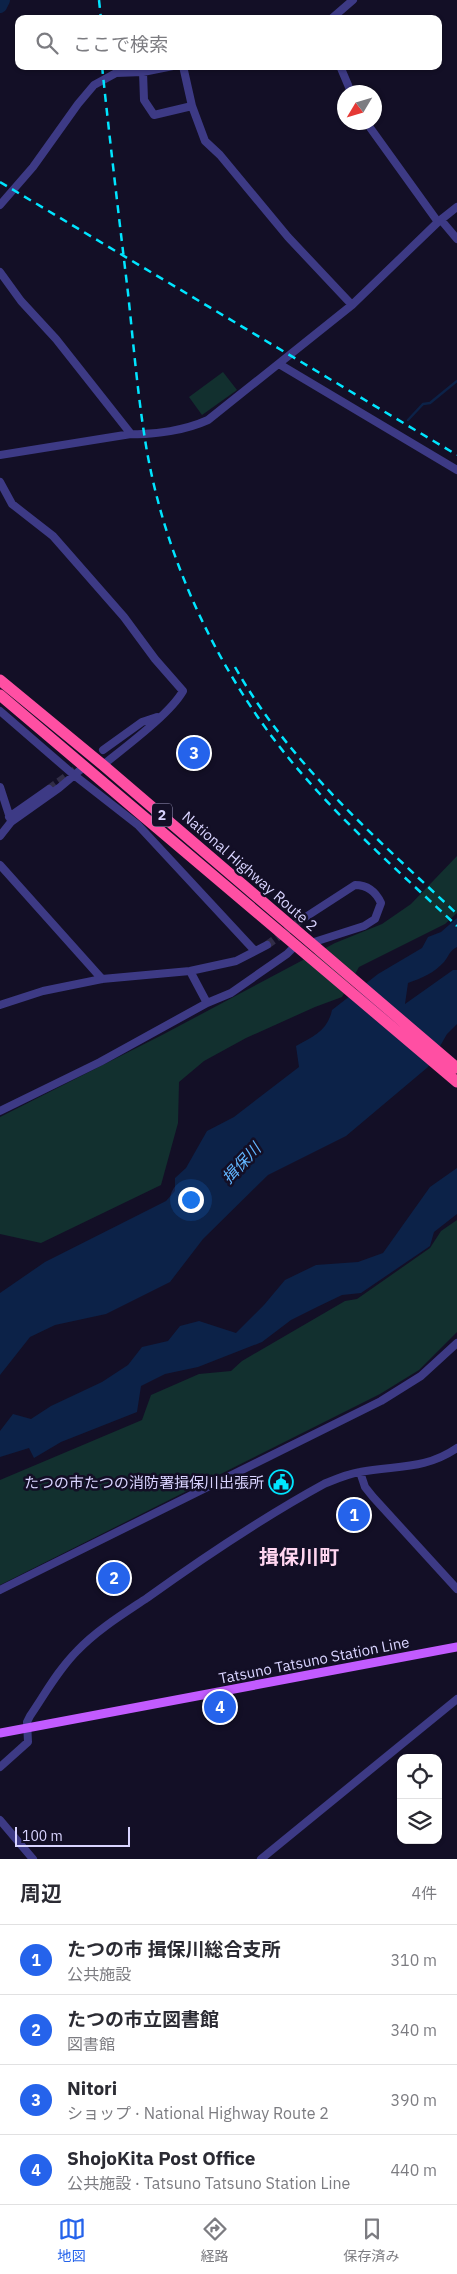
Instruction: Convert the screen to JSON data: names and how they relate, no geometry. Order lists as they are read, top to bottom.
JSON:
{
  "streets": {
    "highway": ["2", "National Highway Route 2"],
    "main road": ["Tatsuno Tatsuno Station Line"]
  },
  "districts": ["揖保川町"],
  "water": ["揖保川"],
  "places": {
    "public building": ["たつの市たつの消防署揖保川出張所"]
  },
  "scale_bar": "100 m",
  "north": "bottom left",
  "page": {
    "search": "ここで検索",
    "pins": [
      "3",
      "1",
      "2",
      "4"
    ],
    "scale": "100 m",
    "heading": ["周辺", "4件"],
    "list": [
      {
        "mark": "1",
        "name": "たつの市 揖保川総合支所",
        "note": "公共施設",
        "value": "310 m"
      },
      {
        "mark": "2",
        "name": "たつの市立図書館",
        "note": "図書館",
        "value": "340 m"
      },
      {
        "mark": "3",
        "name": "Nitori",
        "note": "ショップ · National Highway Route 2",
        "value": "390 m"
      },
      {
        "mark": "4",
        "name": "ShojoKita Post Office",
        "note": "公共施設 · Tatsuno Tatsuno Station Line",
        "value": "440 m"
      }
    ],
    "nav": ["地図", "経路", "保存済み"]
  }
}
